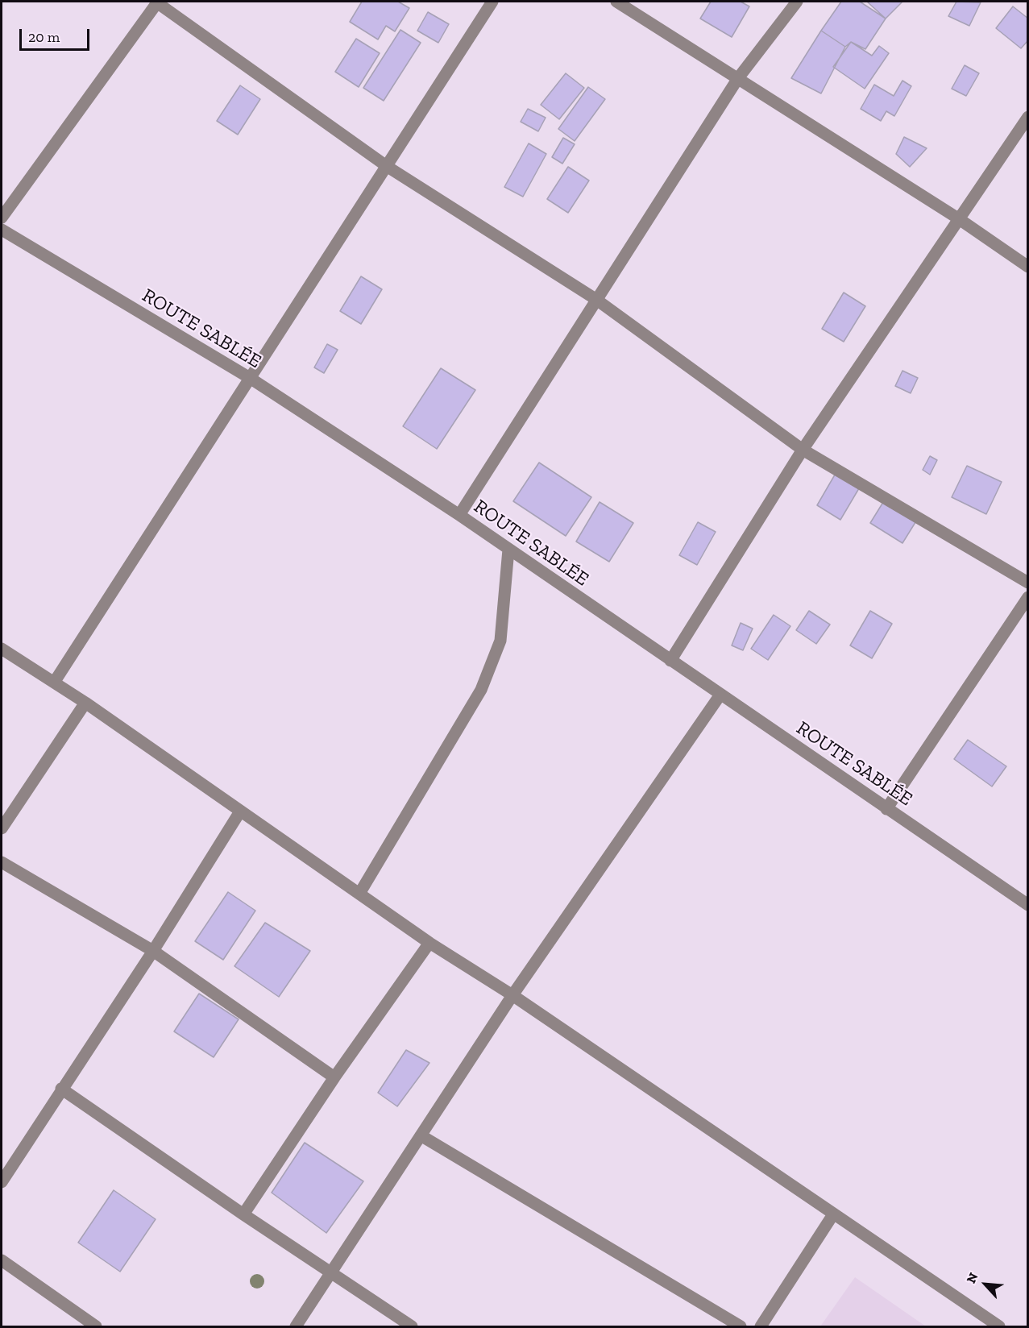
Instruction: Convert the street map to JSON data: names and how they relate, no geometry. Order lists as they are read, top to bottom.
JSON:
{
  "streets": {
    "street": ["ROUTE SABLÉE"]
  },
  "scale_bar": "20 m",
  "north": "top left"
}
